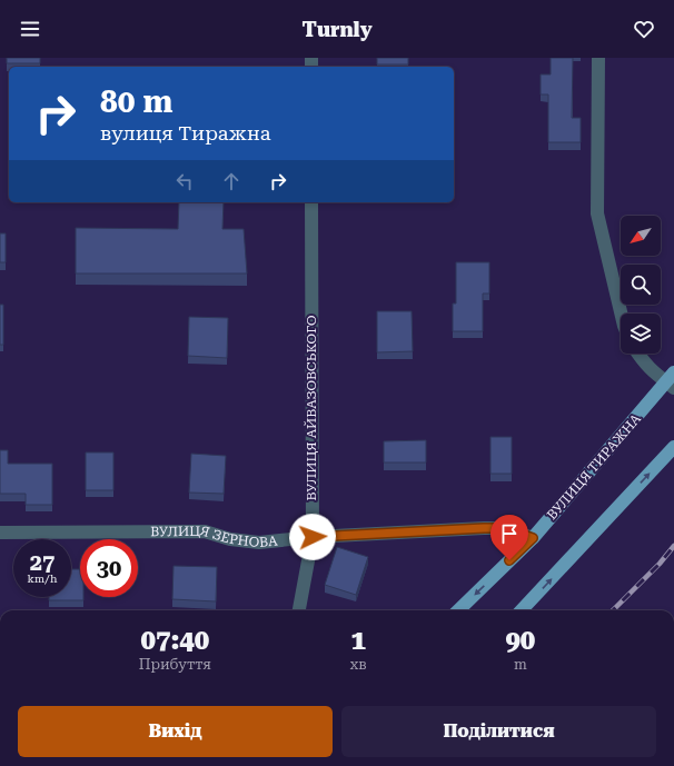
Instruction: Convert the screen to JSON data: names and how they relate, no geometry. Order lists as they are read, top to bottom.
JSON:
{
  "streets": {
    "main road": ["ВУЛИЦЯ ТИРАЖНА"],
    "street": ["ВУЛИЦЯ АЙВАЗОВСЬКОГО", "ВУЛИЦЯ ЗЕРНОВА"]
  },
  "crossings": [
    ["ВУЛИЦЯ АЙВАЗОВСЬКОГО", "ВУЛИЦЯ ЗЕРНОВА"],
    ["ВУЛИЦЯ ТИРАЖНА", "ВУЛИЦЯ ЗЕРНОВА"]
  ],
  "north": "bottom left",
  "page": {
    "header": "Turnly",
    "turn": ["80 m", "вулиця Тиражна"],
    "speed": "27 km/h",
    "limit": "30",
    "eta": [
      "07:40",
      "Прибуття",
      "1",
      "хв",
      "90",
      "m"
    ],
    "buttons": ["Вихід", "Поділитися"]
  }
}
